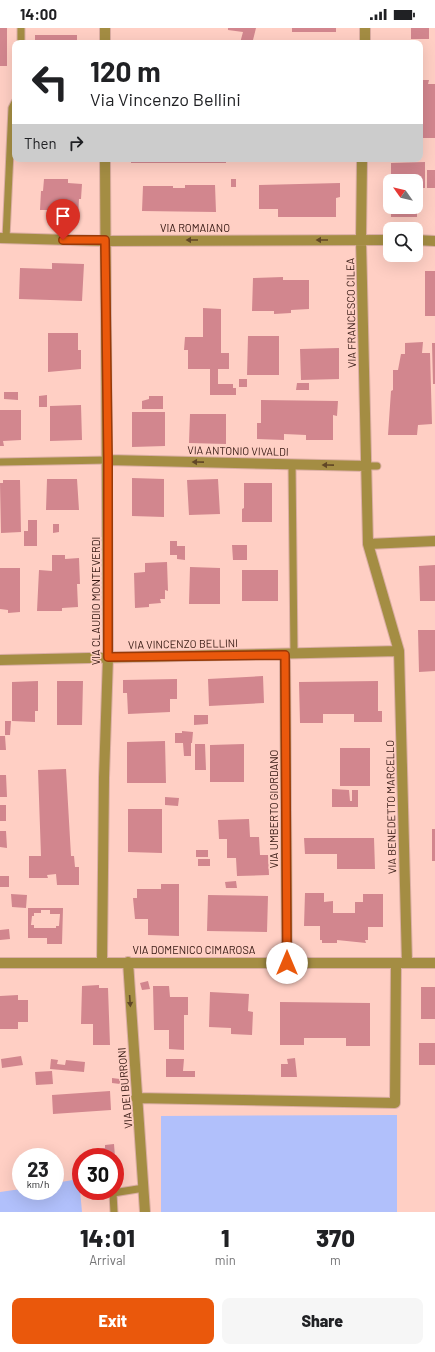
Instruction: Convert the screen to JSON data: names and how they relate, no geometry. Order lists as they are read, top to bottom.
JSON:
{
  "streets": {
    "street": [
      "VIA ROMAIANO",
      "VIA FRANCESCO CILEA",
      "VIA ANTONIO VIVALDI",
      "VIA CLAUDIO MONTEVERDI",
      "VIA VINCENZO BELLINI",
      "VIA BENEDETTO MARCELLO",
      "VIA UMBERTO GIORDANO",
      "VIA DOMENICO CIMAROSA",
      "VIA DEI BURRONI"
    ]
  },
  "crossings": [
    ["VIA ROMAIANO", "VIA FRANCESCO CILEA"],
    ["VIA ROMAIANO", "VIA CLAUDIO MONTEVERDI"],
    ["VIA FRANCESCO CILEA", "VIA ANTONIO VIVALDI"],
    ["VIA FRANCESCO CILEA", "VIA BENEDETTO MARCELLO"],
    ["VIA ANTONIO VIVALDI", "VIA CLAUDIO MONTEVERDI"],
    ["VIA CLAUDIO MONTEVERDI", "VIA VINCENZO BELLINI"],
    ["VIA CLAUDIO MONTEVERDI", "VIA DOMENICO CIMAROSA"],
    ["VIA VINCENZO BELLINI", "VIA BENEDETTO MARCELLO"],
    ["VIA VINCENZO BELLINI", "VIA UMBERTO GIORDANO"],
    ["VIA BENEDETTO MARCELLO", "VIA DOMENICO CIMAROSA"],
    ["VIA UMBERTO GIORDANO", "VIA DOMENICO CIMAROSA"],
    ["VIA DOMENICO CIMAROSA", "VIA DEI BURRONI"]
  ],
  "one_way": ["VIA ROMAIANO", "VIA ANTONIO VIVALDI", "VIA DEI BURRONI"],
  "north": "top left",
  "page": {
    "status": "14:00",
    "turn": ["120 m", "Via Vincenzo Bellini"],
    "then": "Then",
    "speed": "23 km/h",
    "limit": "30",
    "eta": [
      "14:01",
      "Arrival",
      "1",
      "min",
      "370",
      "m"
    ],
    "buttons": ["Exit", "Share"]
  }
}
